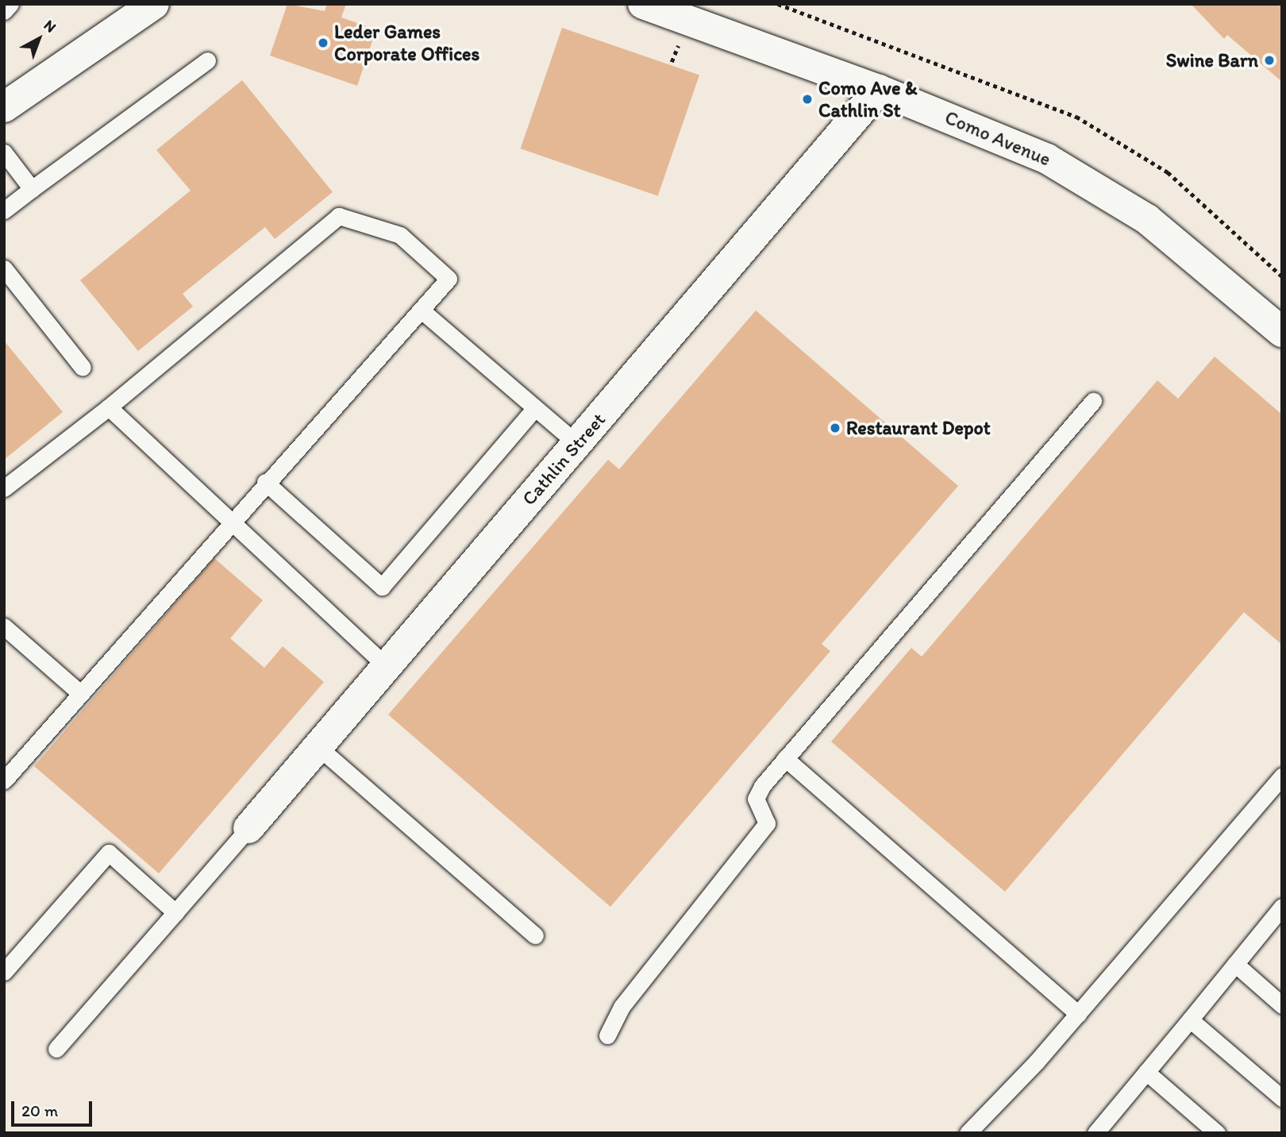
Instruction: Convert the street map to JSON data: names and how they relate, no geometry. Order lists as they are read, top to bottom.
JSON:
{
  "streets": {
    "street": ["Como Avenue", "Cathlin Street"]
  },
  "crossings": [
    ["Como Avenue", "Cathlin Street"]
  ],
  "places": [
    "Leder Games Corporate Offices",
    "Swine Barn",
    "Como Ave & Cathlin St",
    "Restaurant Depot"
  ],
  "scale_bar": "20 m",
  "north": "top right"
}
